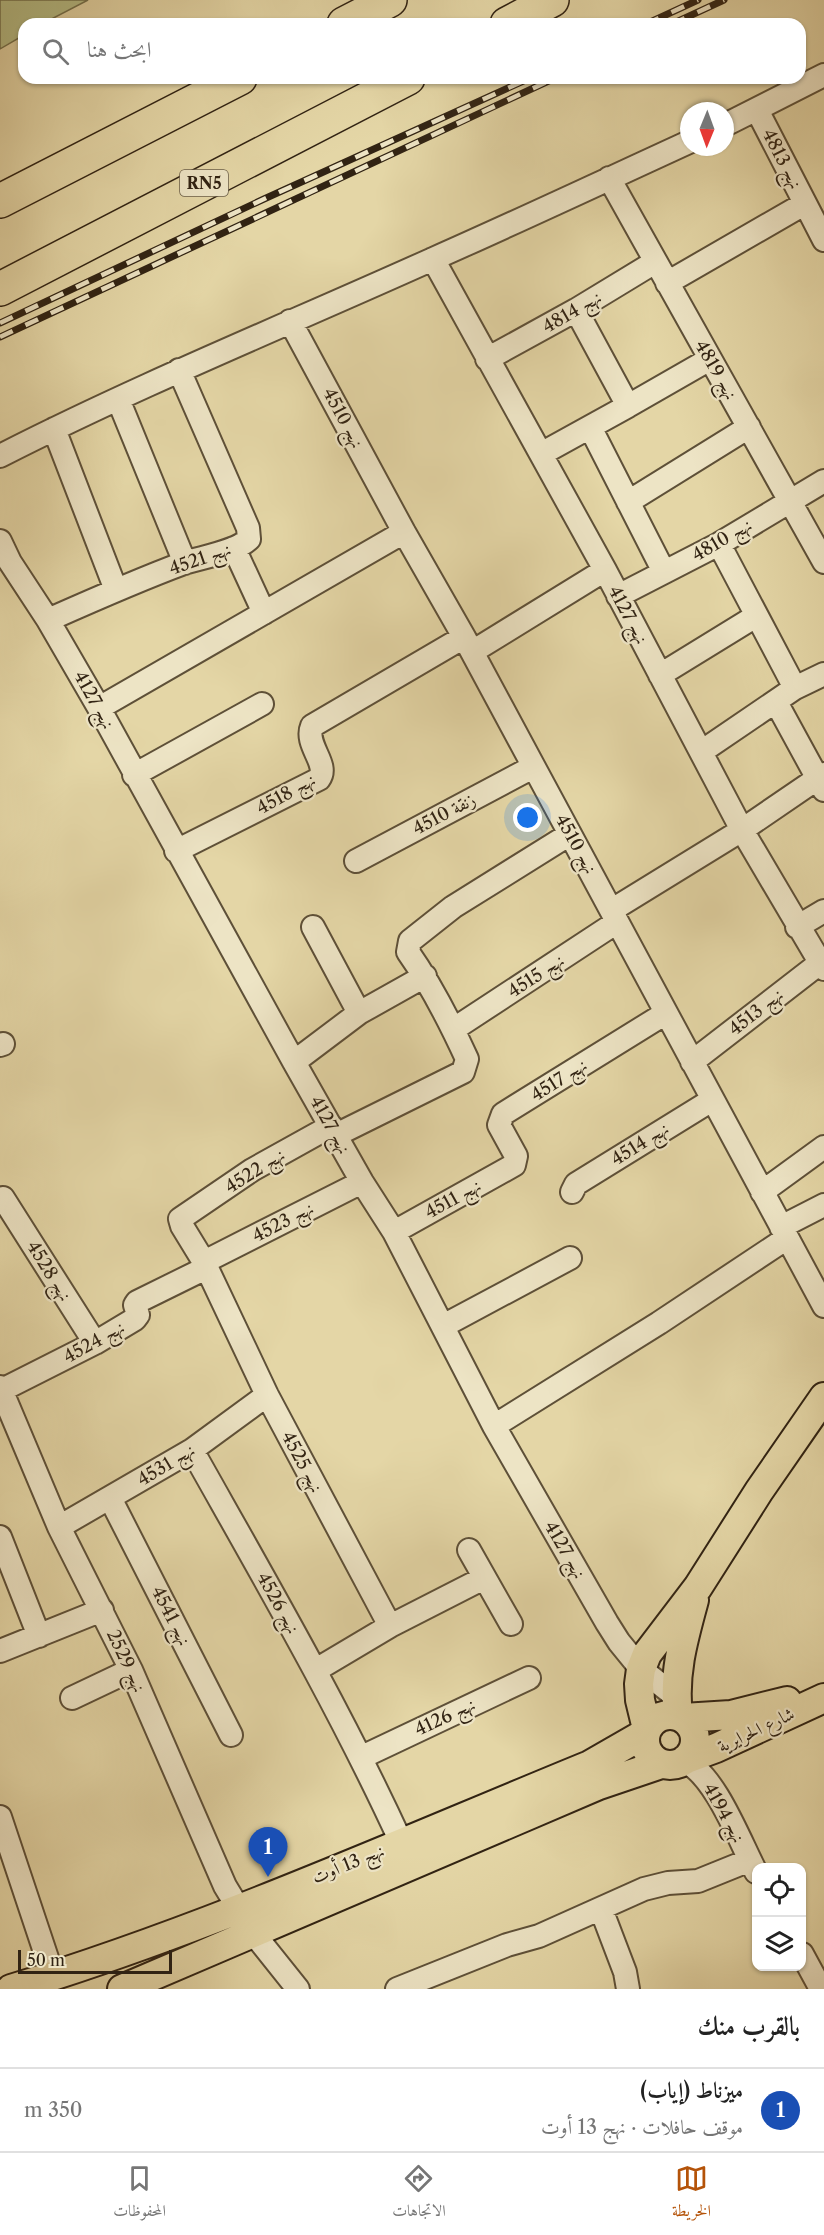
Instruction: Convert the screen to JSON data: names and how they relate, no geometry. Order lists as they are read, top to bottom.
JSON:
{
  "streets": {
    "highway": ["RN5"],
    "main road": ["شارع الحرايرية", "نهج 13 أوت"],
    "street": [
      "نهج 4813",
      "نهج 4814",
      "نهج 4819",
      "نهج 4510",
      "نهج 4810",
      "نهج 4521",
      "نهج 4127",
      "نهج 4518",
      "زنقة 4510",
      "نهج 4515",
      "نهج 4513",
      "نهج 4517",
      "نهج 4514",
      "نهج 4522",
      "نهج 4511",
      "نهج 4523",
      "نهج 4528",
      "نهج 4524",
      "نهج 4525",
      "نهج 4531",
      "نهج 4526",
      "نهج 4541",
      "نهج 2529",
      "نهج 4126",
      "نهج 4194"
    ]
  },
  "crossings": [
    ["نهج 4814", "نهج 4819"],
    ["نهج 4814", "نهج 4127"],
    ["نهج 4819", "نهج 4810"],
    ["نهج 4510", "نهج 4518"],
    ["نهج 4510", "زنقة 4510"],
    ["نهج 4510", "نهج 4515"],
    ["نهج 4510", "نهج 4513"],
    ["نهج 4510", "نهج 4517"],
    ["نهج 4510", "نهج 4514"],
    ["نهج 4810", "نهج 4127"],
    ["نهج 4521", "نهج 4127"],
    ["نهج 4127", "نهج 4518"],
    ["نهج 4127", "نهج 4515"],
    ["نهج 4127", "نهج 4513"],
    ["نهج 4127", "نهج 4522"],
    ["نهج 4127", "نهج 4511"],
    ["نهج 4127", "نهج 4523"],
    ["نهج 4127", "شارع الحرايرية"],
    ["نهج 4127", "نهج 4194"],
    ["نهج 4127", "نهج 13 أوت"],
    ["نهج 4515", "نهج 4522"],
    ["نهج 4517", "نهج 4511"],
    ["نهج 4522", "نهج 4525"],
    ["نهج 4523", "نهج 4524"],
    ["نهج 4523", "نهج 4525"],
    ["نهج 4528", "نهج 4524"],
    ["نهج 4524", "نهج 4525"],
    ["نهج 4524", "نهج 2529"],
    ["نهج 4525", "نهج 4531"],
    ["نهج 4531", "نهج 4526"],
    ["نهج 4531", "نهج 4541"],
    ["نهج 4531", "نهج 2529"],
    ["نهج 4526", "نهج 4126"],
    ["نهج 4526", "نهج 13 أوت"],
    ["نهج 2529", "نهج 13 أوت"],
    ["شارع الحرايرية", "نهج 4194"],
    ["شارع الحرايرية", "نهج 13 أوت"],
    ["نهج 4194", "نهج 13 أوت"]
  ],
  "scale_bar": "50 m",
  "north": "bottom",
  "page": {
    "search": "ابحث هنا",
    "pins": "1",
    "scale": "50 m",
    "heading": "بالقرب منك",
    "list": [
      {
        "mark": "1",
        "name": "ميزناط (إياب)",
        "note": "موقف حافلات · نهج 13 أوت",
        "value": "350 m"
      }
    ],
    "nav": ["الخريطة", "الاتجاهات", "المحفوظات"]
  }
}
